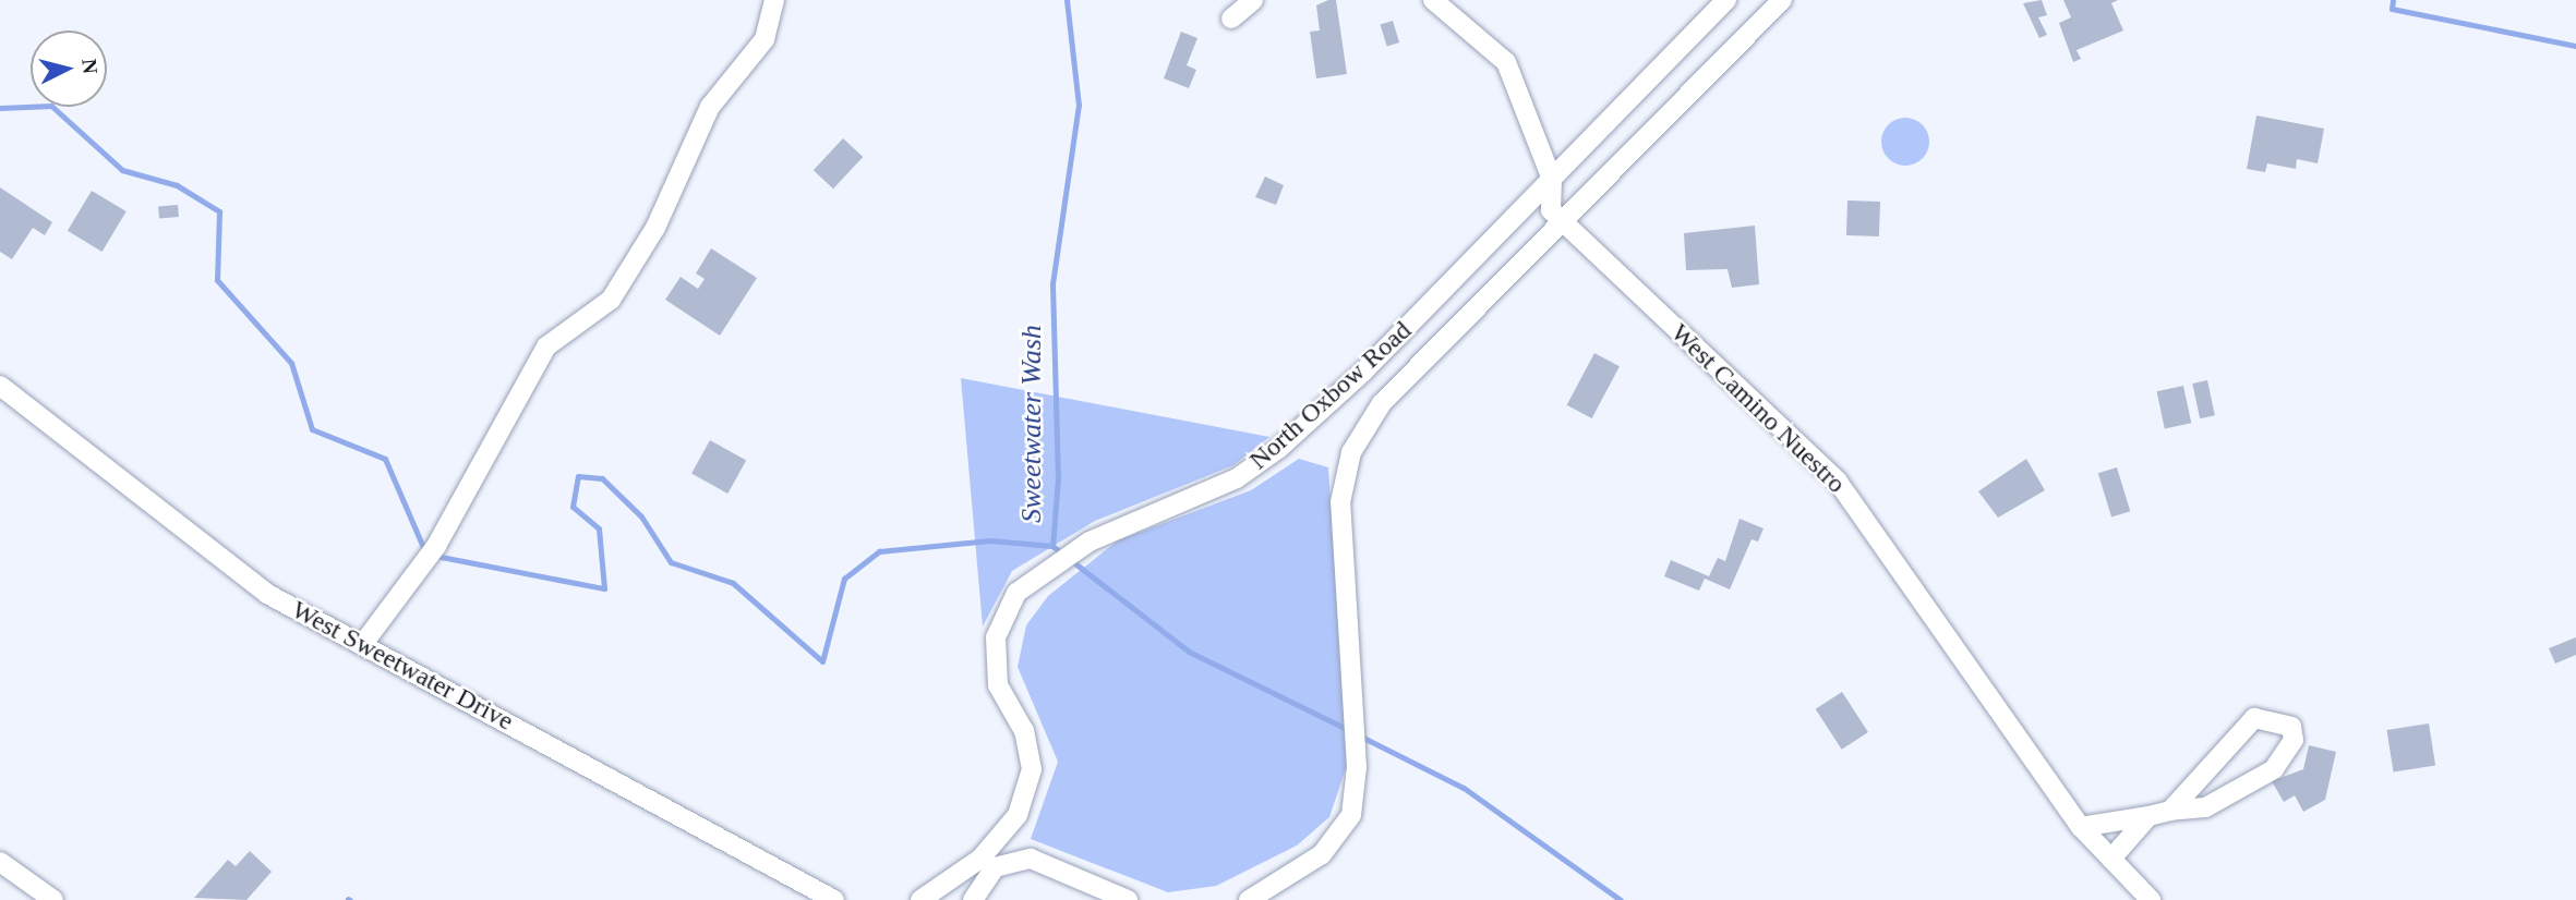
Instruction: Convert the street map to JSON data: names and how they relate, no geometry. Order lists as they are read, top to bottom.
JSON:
{
  "streets": {
    "street": ["North Oxbow Road", "West Camino Nuestro", "West Sweetwater Drive"]
  },
  "crossings": [
    ["North Oxbow Road", "West Camino Nuestro"]
  ],
  "water": ["Sweetwater Wash"],
  "north": "right"
}
